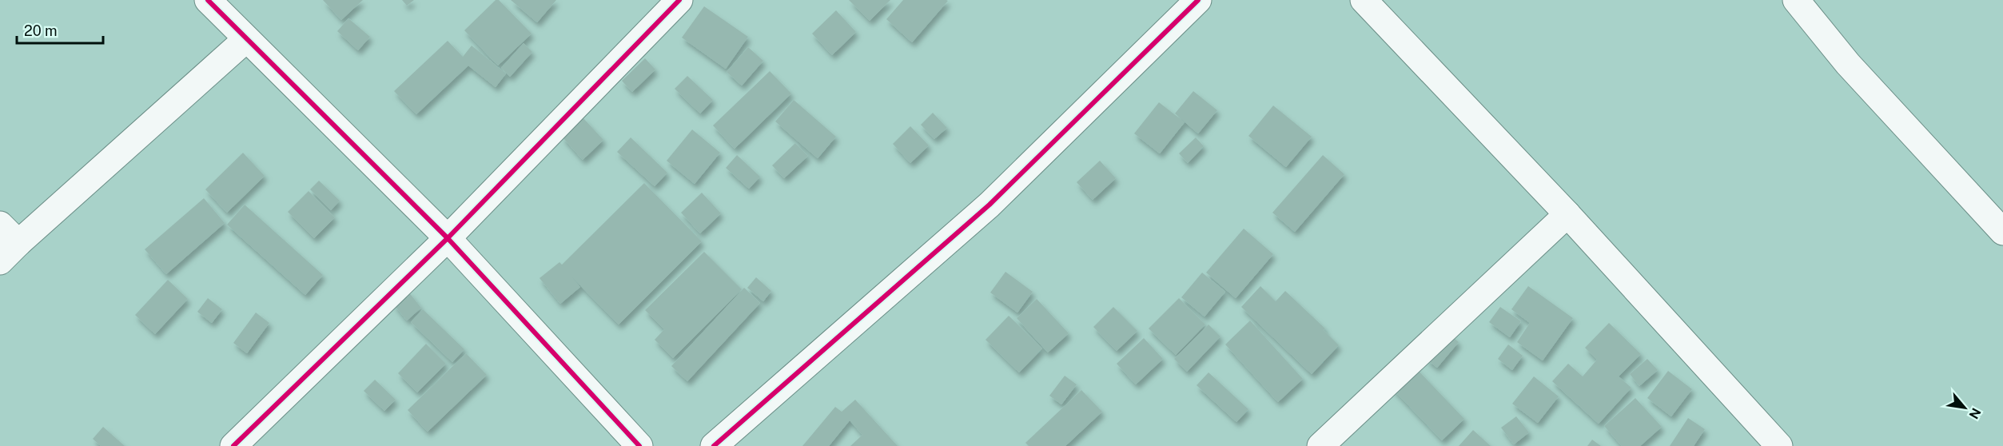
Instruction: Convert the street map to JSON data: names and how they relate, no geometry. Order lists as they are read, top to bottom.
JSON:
{
  "scale_bar": "20 m",
  "north": "bottom right"
}
